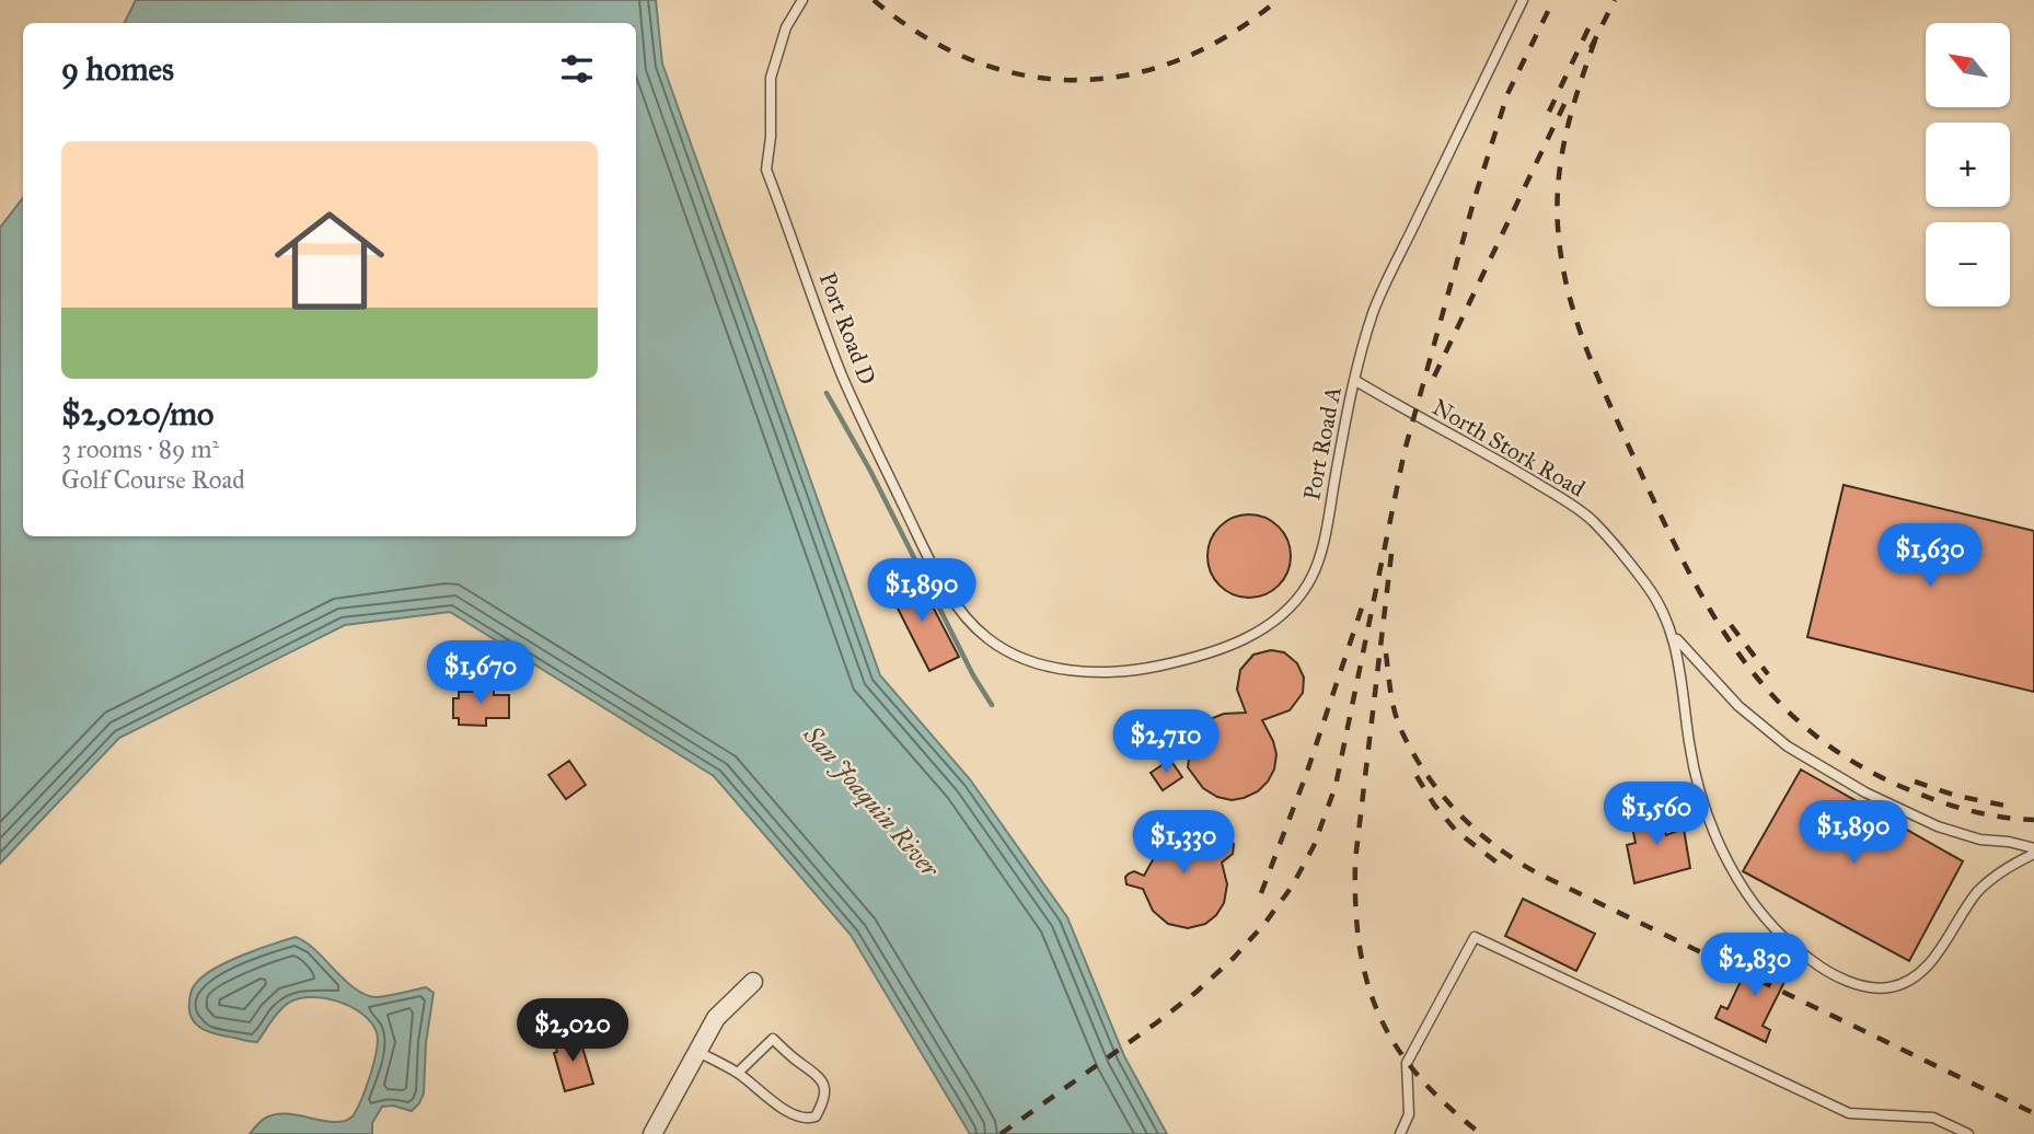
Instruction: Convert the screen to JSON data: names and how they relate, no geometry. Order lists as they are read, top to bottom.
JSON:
{
  "streets": {
    "lane": ["Port Road D", "Port Road A", "North Stork Road"]
  },
  "crossings": [
    ["Port Road D", "Port Road A"],
    ["Port Road A", "North Stork Road"]
  ],
  "water": ["San Joaquin River"],
  "north": "top left",
  "page": {
    "map_buttons": ["+", "−"],
    "heading": "9 homes",
    "list": [
      {
        "name": "$2,020/mo",
        "note": "3 rooms · 89 m² · Golf Course Road"
      }
    ],
    "price": [
      "$1,630",
      "$1,890",
      "$1,670",
      "$2,710",
      "$1,560",
      "$1,890",
      "$1,330",
      "$2,830",
      "$2,020"
    ]
  }
}
